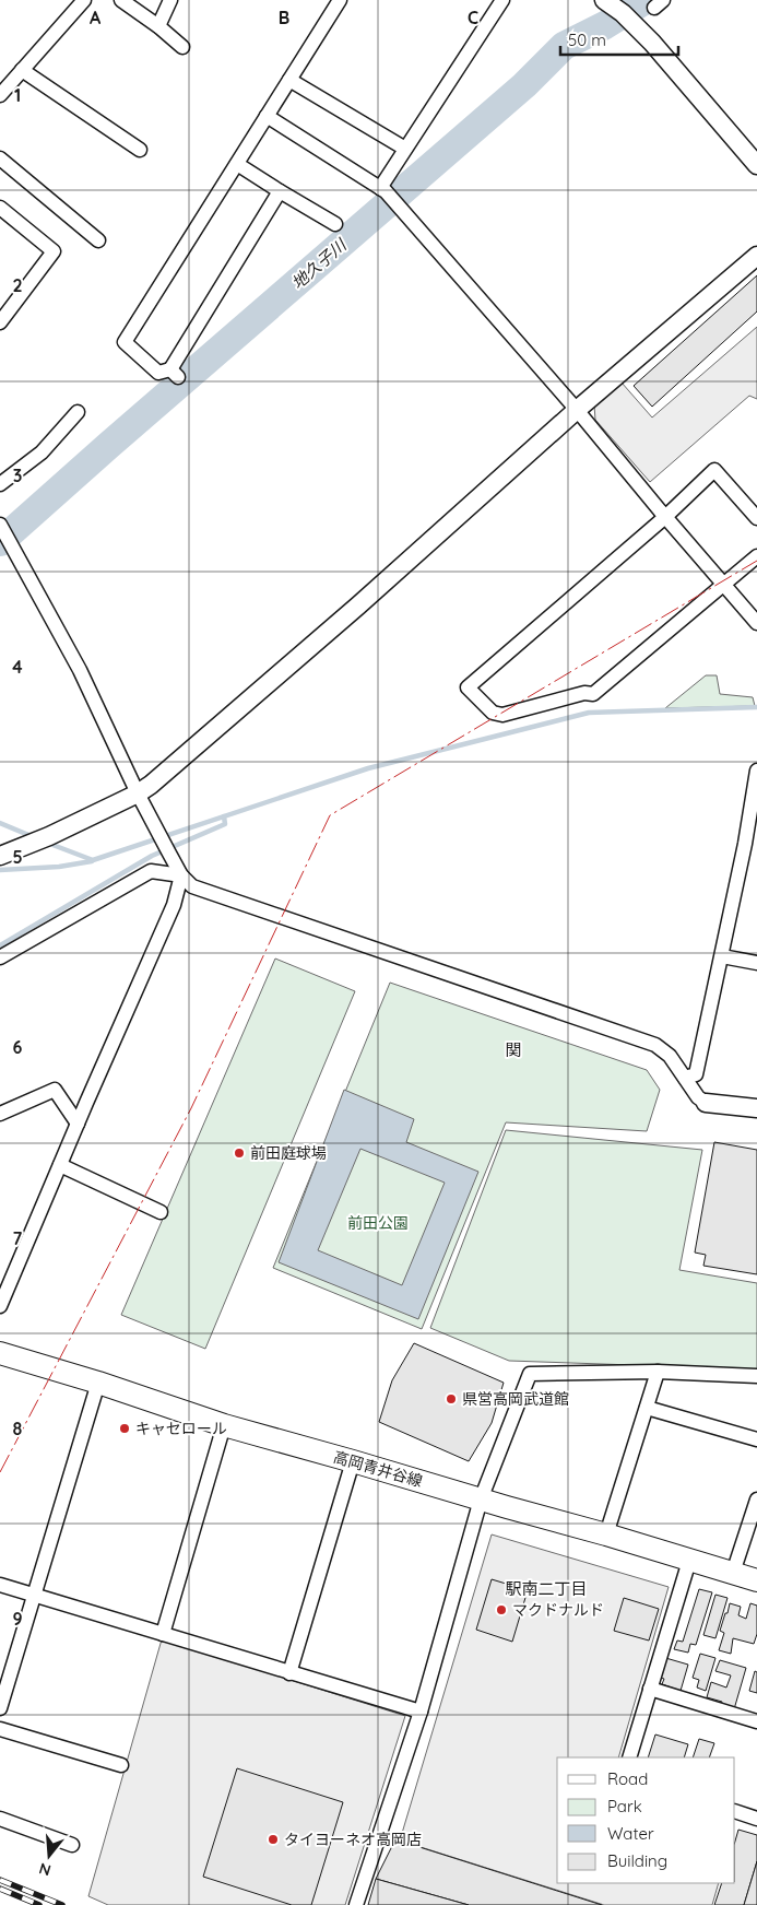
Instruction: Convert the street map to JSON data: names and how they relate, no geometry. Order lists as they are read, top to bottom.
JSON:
{
  "streets": {
    "main road": ["高岡青井谷線"]
  },
  "districts": ["関", "駅南二丁目"],
  "water": ["地久子川"],
  "parks": ["前田公園"],
  "places": [
    "前田庭球場",
    "県営高岡武道館",
    "キャセロール",
    "マクドナルド",
    "タイヨーネオ高岡店"
  ],
  "legend": [
    "Road",
    "Park",
    "Water",
    "Building"
  ],
  "scale_bar": "50 m",
  "north": "bottom",
  "grid": {
    "columns": ["A", "B", "C"],
    "rows": [
      "1",
      "2",
      "3",
      "4",
      "5",
      "6",
      "7",
      "8",
      "9"
    ]
  }
}
